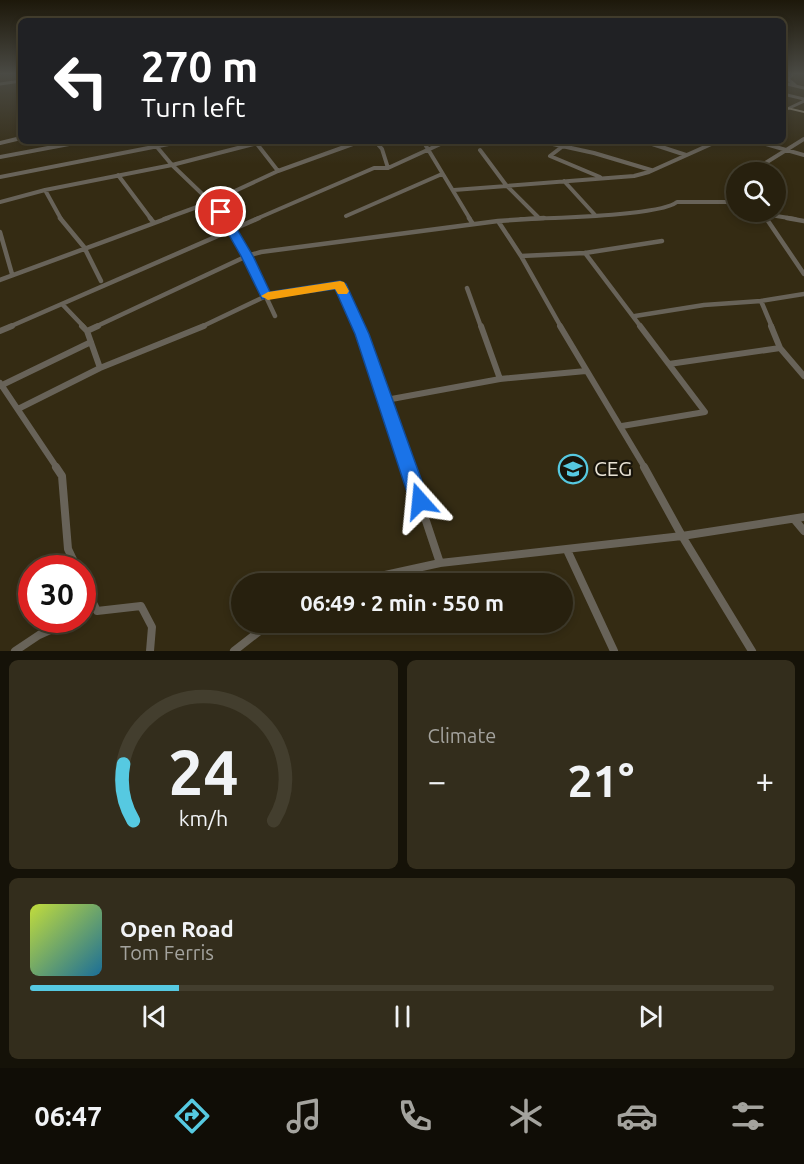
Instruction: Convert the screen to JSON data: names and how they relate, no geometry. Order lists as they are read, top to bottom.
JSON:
{
  "places": {
    "school or university": ["CEG"]
  },
  "page": {
    "turn": ["270 m", "Turn left"],
    "limit": "30",
    "trip": "06:49 · 2 min · 550 m",
    "tile": "Climate",
    "heat": ["−", "21°", "+"],
    "song": ["Open Road", "Tom Ferris"],
    "tabs": "06:47",
    "gauge": ["24", "km/h"]
  }
}
